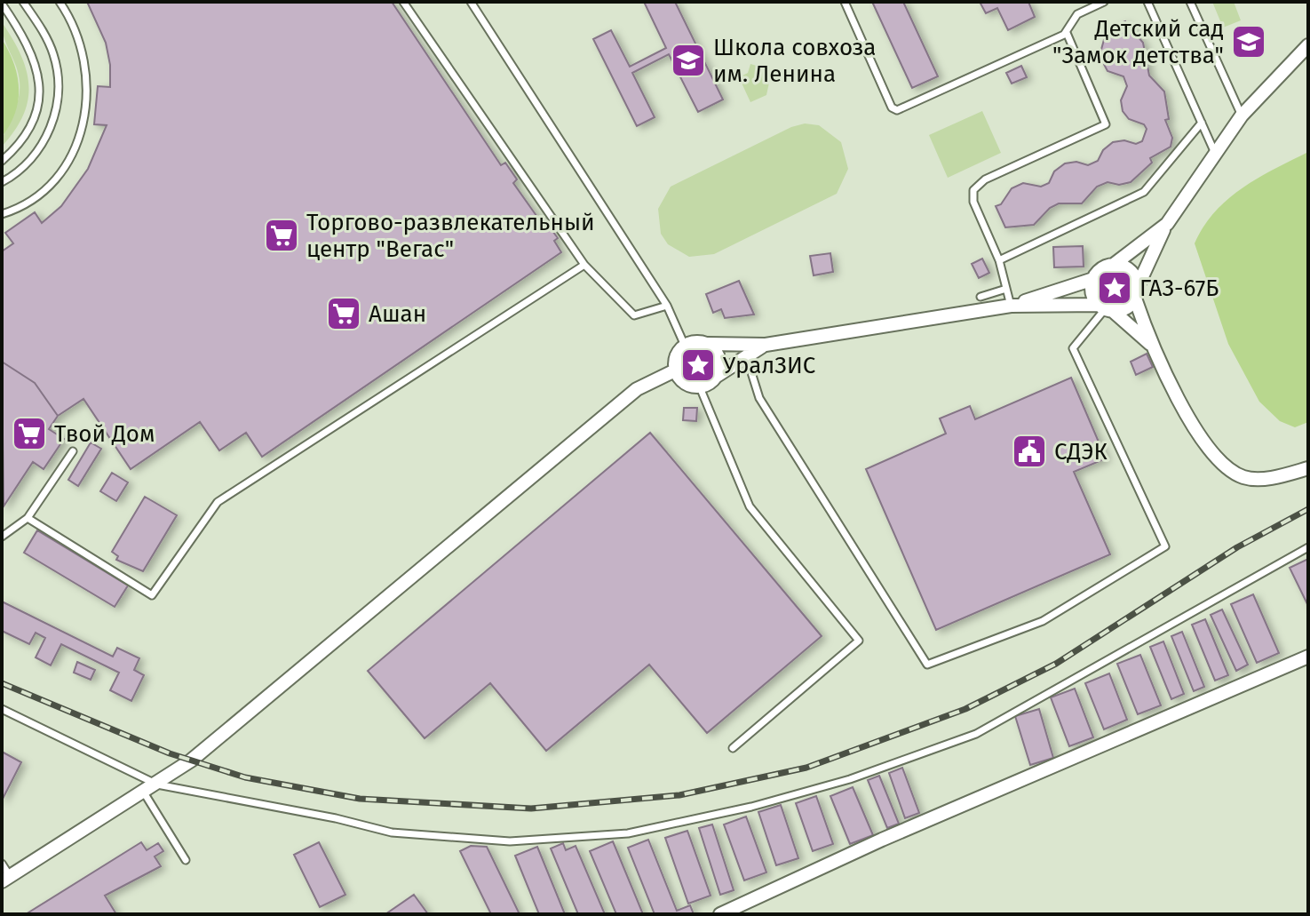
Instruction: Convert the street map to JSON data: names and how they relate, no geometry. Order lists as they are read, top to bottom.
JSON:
{
  "places": {
    "school or university": ["Детский сад \"Замок детства\"", "Школа совхоза им. Ленина"],
    "supermarket": ["Торгово-развлекательный центр \"Вегас\"", "Ашан", "Твой Дом"],
    "place": ["ГАЗ-67Б", "УралЗИС"],
    "public building": ["СДЭК"]
  }
}
